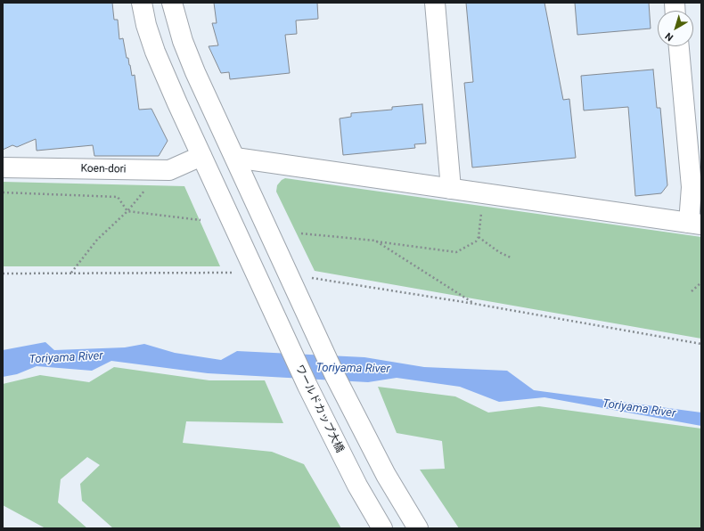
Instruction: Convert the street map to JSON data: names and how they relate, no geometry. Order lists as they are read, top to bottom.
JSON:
{
  "streets": {
    "street": ["Koen-dori", "ワールドカップ大橋"]
  },
  "crossings": [
    ["Koen-dori", "ワールドカップ大橋"]
  ],
  "water": ["Toriyama River"],
  "north": "bottom left"
}
